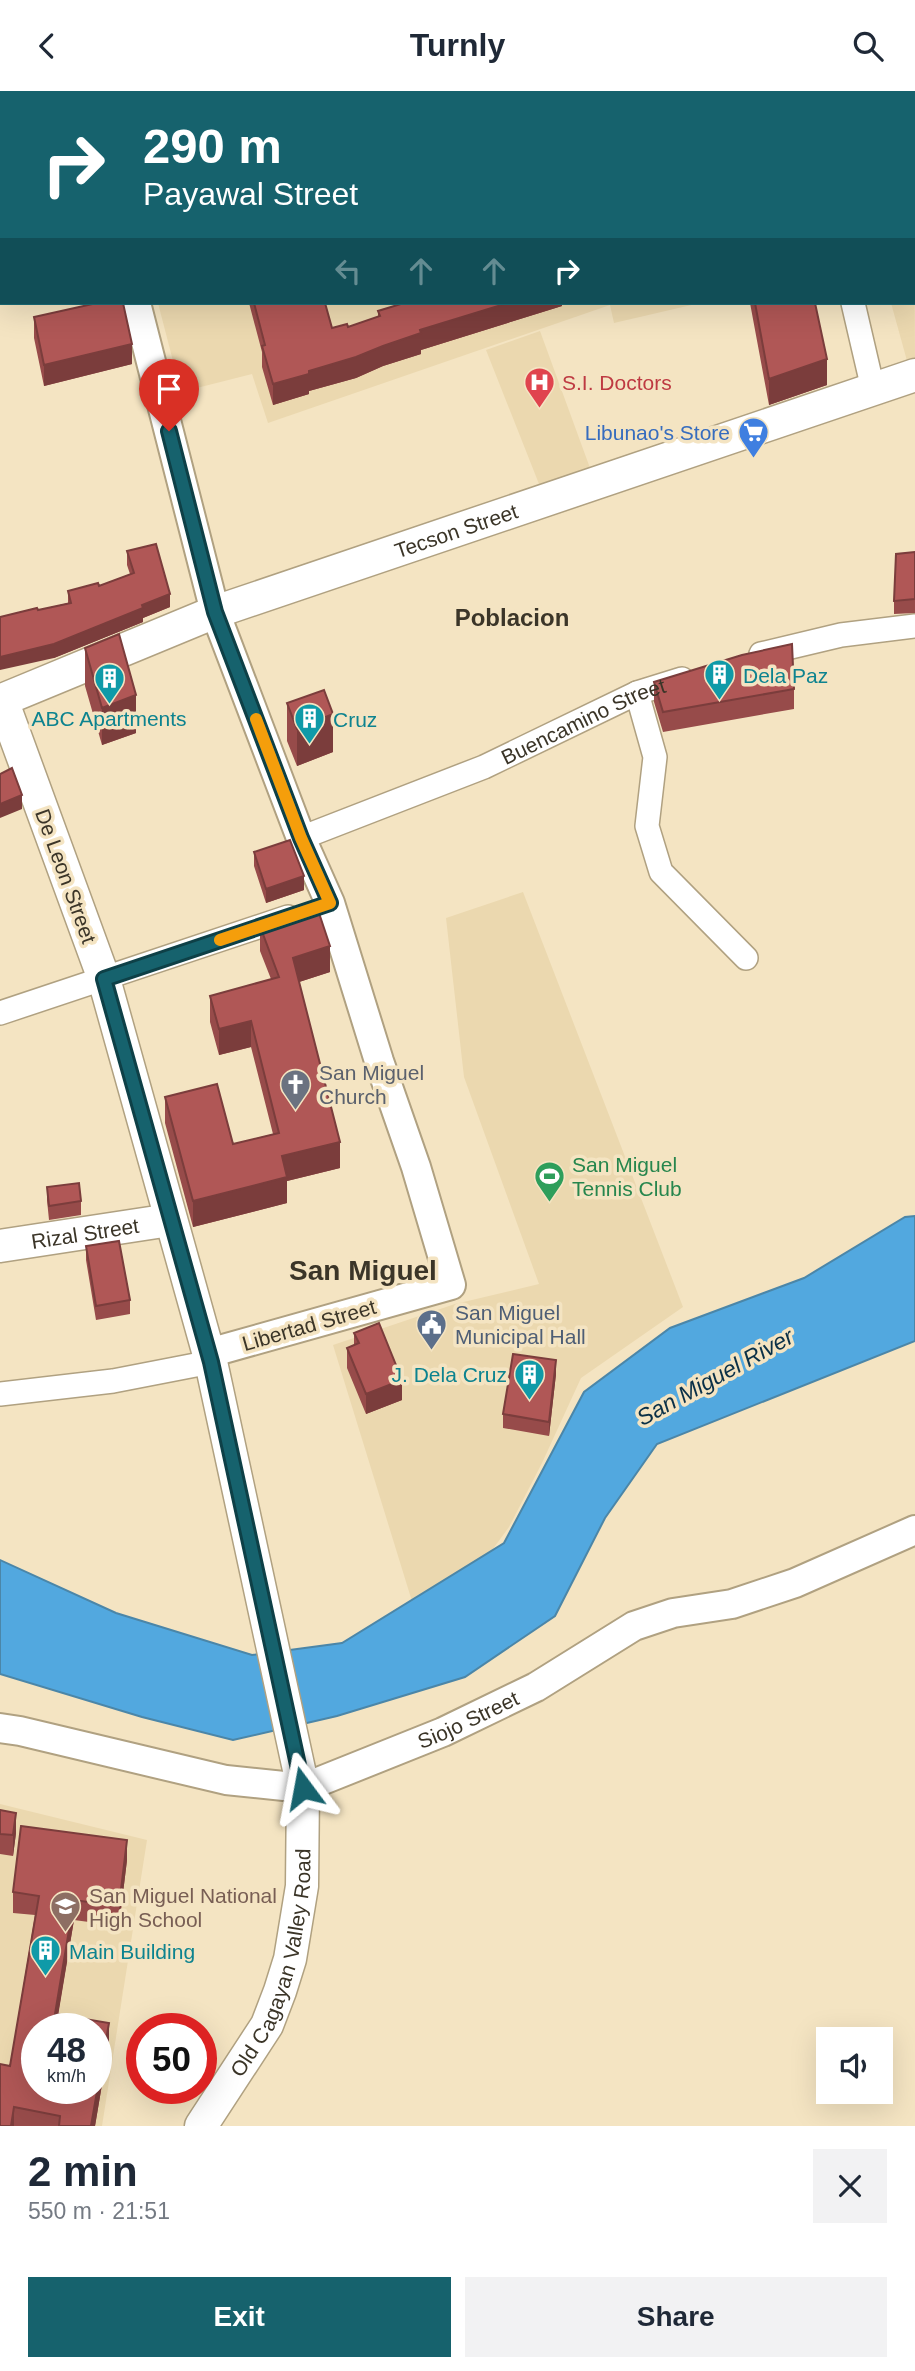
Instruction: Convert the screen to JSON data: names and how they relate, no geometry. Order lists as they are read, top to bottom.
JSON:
{
  "streets": {
    "main road": [
      "Tecson Street",
      "De Leon Street",
      "Rizal Street",
      "Old Cagayan Valley Road"
    ],
    "street": ["Buencamino Street", "Libertad Street", "Siojo Street"]
  },
  "crossings": [
    ["Tecson Street", "De Leon Street"],
    ["De Leon Street", "Rizal Street"],
    ["De Leon Street", "Libertad Street"],
    ["De Leon Street", "Siojo Street"],
    ["De Leon Street", "Old Cagayan Valley Road"],
    ["Siojo Street", "Old Cagayan Valley Road"]
  ],
  "districts": ["Poblacion", "San Miguel"],
  "water": ["San Miguel River"],
  "places": {
    "hospital": ["S.I. Doctors"],
    "supermarket": ["Libunao's Store"],
    "building": [
      "Dela Paz",
      "ABC Apartments",
      "Cruz",
      "J. Dela Cruz",
      "Main Building"
    ],
    "church": ["San Miguel Church"],
    "sports": ["San Miguel Tennis Club"],
    "public building": ["San Miguel Municipal Hall"],
    "school or university": ["San Miguel National High School"]
  },
  "page": {
    "header": "Turnly",
    "turn": ["290 m", "Payawal Street"],
    "speed": "48 km/h",
    "limit": "50",
    "heading": ["2 min", "550 m · 21:51"],
    "buttons": ["Exit", "Share"]
  }
}
